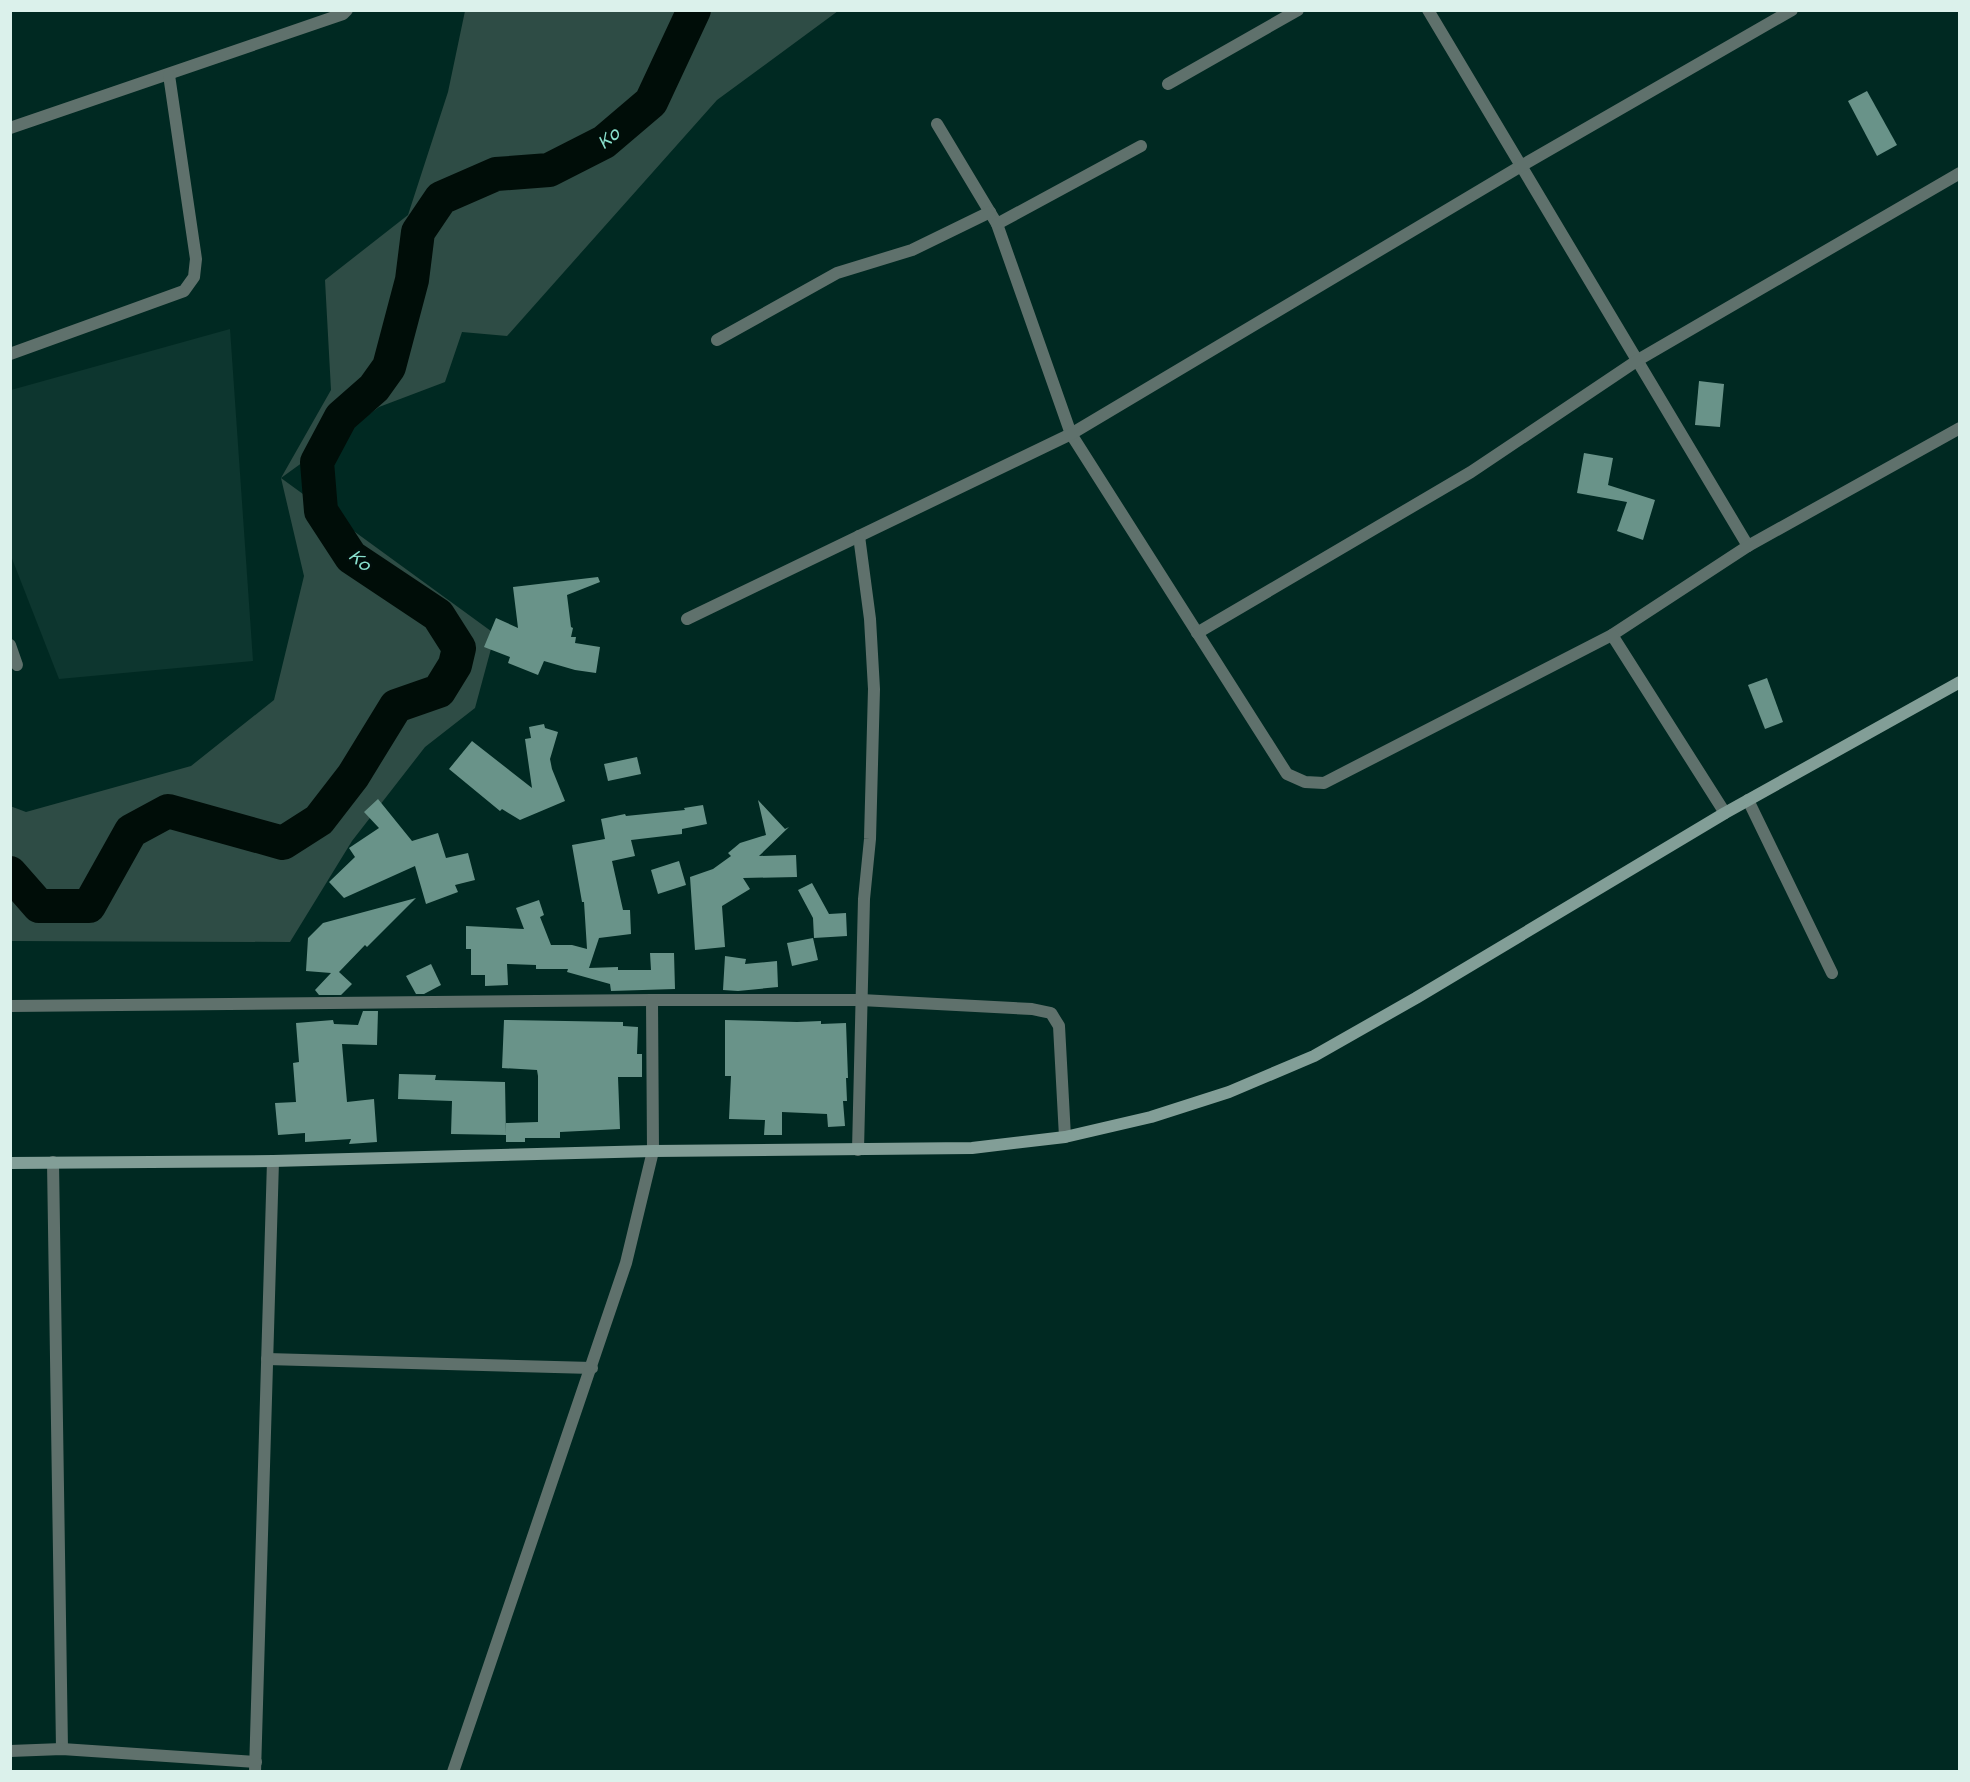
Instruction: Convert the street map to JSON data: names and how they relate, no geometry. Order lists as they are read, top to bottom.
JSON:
{
  "water": ["Ko"]
}
